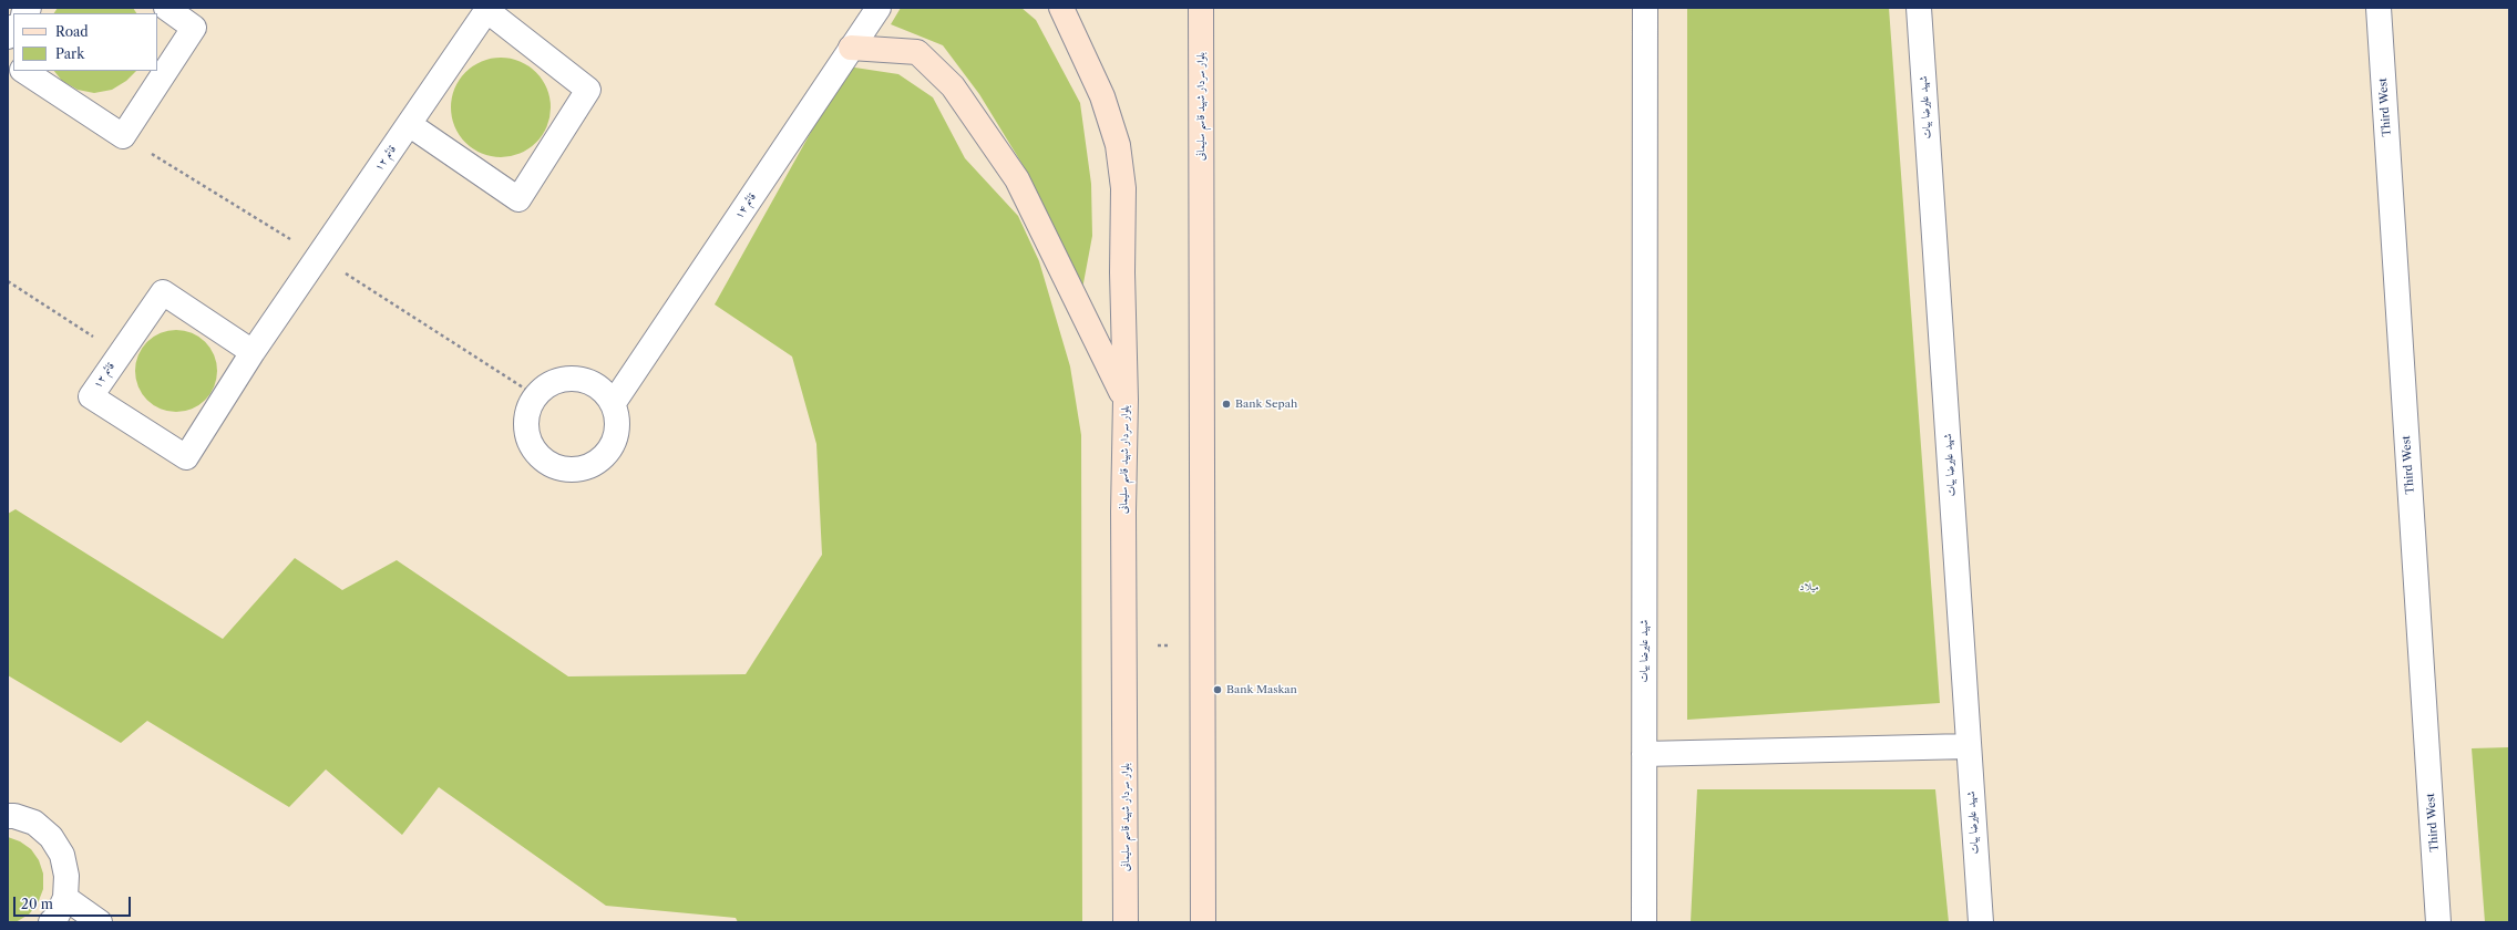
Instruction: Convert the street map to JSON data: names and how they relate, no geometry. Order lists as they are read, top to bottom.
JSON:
{
  "streets": {
    "main road": ["بلوار سردار شهید قاسم سلیمانی"],
    "street": [
      "شهید علیرضا بیات",
      "Third West",
      "قائم ۱۲",
      "قائم ۱۴"
    ]
  },
  "parks": ["میلاد"],
  "places": ["Bank Sepah", "Bank Maskan"],
  "legend": ["Road", "Park"],
  "scale_bar": "20 m"
}
